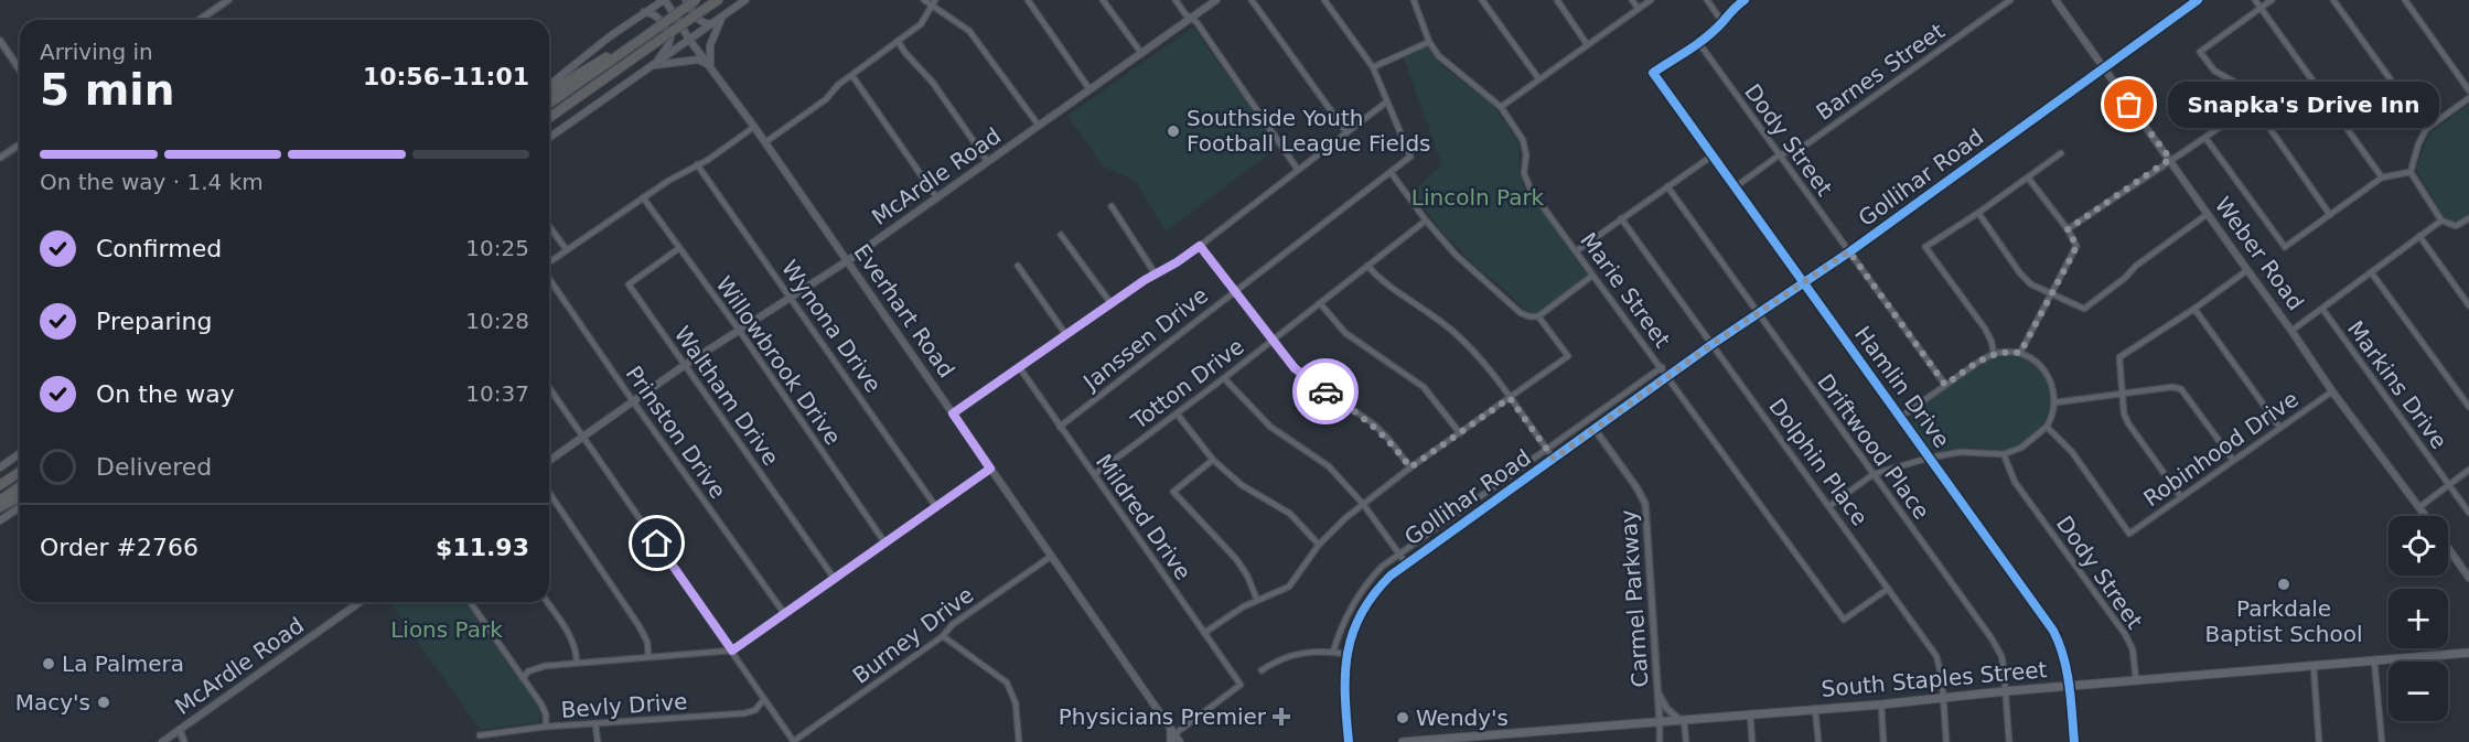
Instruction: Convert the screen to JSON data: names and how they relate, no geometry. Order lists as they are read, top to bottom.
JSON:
{
  "streets": {
    "main road": [
      "McArdle Road",
      "Gollihar Road",
      "Weber Road",
      "Everhart Road",
      "South Staples Street"
    ],
    "street": [
      "Barnes Street",
      "Dody Street",
      "Marie Street",
      "Wynona Drive",
      "Janssen Drive",
      "Willowbrook Drive",
      "Totton Drive",
      "Markins Drive",
      "Hamlin Drive",
      "Waltham Drive",
      "Prinston Drive",
      "Driftwood Place",
      "Robinhood Drive",
      "Dolphin Place",
      "Mildred Drive",
      "Carmel Parkway",
      "Burney Drive",
      "Bevly Drive"
    ]
  },
  "crossings": [
    ["Barnes Street", "Dody Street"],
    ["Barnes Street", "Hamlin Drive"],
    ["Dody Street", "Gollihar Road"],
    ["Dody Street", "Hamlin Drive"],
    ["Dody Street", "South Staples Street"],
    ["McArdle Road", "Everhart Road"],
    ["McArdle Road", "Wynona Drive"],
    ["McArdle Road", "Willowbrook Drive"],
    ["McArdle Road", "Waltham Drive"],
    ["McArdle Road", "Prinston Drive"],
    ["Gollihar Road", "Weber Road"],
    ["Gollihar Road", "Marie Street"],
    ["Gollihar Road", "Hamlin Drive"],
    ["Gollihar Road", "Driftwood Place"],
    ["Gollihar Road", "Dolphin Place"],
    ["Gollihar Road", "Carmel Parkway"],
    ["Weber Road", "Robinhood Drive"],
    ["Marie Street", "Dolphin Place"],
    ["Everhart Road", "Mildred Drive"],
    ["Everhart Road", "Burney Drive"],
    ["Janssen Drive", "Mildred Drive"],
    ["Willowbrook Drive", "Waltham Drive"],
    ["Totton Drive", "Mildred Drive"],
    ["Hamlin Drive", "South Staples Street"],
    ["Driftwood Place", "South Staples Street"],
    ["Dolphin Place", "South Staples Street"],
    ["Carmel Parkway", "South Staples Street"]
  ],
  "parks": ["Lincoln Park", "Lions Park"],
  "places": {
    "other": [
      "Snapka's Drive Inn",
      "Southside Youth Football League Fields",
      "Parkdale Baptist School",
      "La Palmera",
      "Macy's",
      "Wendy's"
    ],
    "health": ["Physicians Premier"]
  },
  "page": {
    "heading": ["5 min", "Arriving in", "10:56–11:01"],
    "panel": ["Order #2766", "$11.93"],
    "bubble": "Snapka's Drive Inn",
    "bar": "On the way · 1.4 km",
    "list": [
      ["Confirmed", "10:25"],
      ["Preparing", "10:28"],
      ["On the way", "10:37"],
      "Delivered"
    ],
    "map_buttons": ["+", "−"]
  }
}
